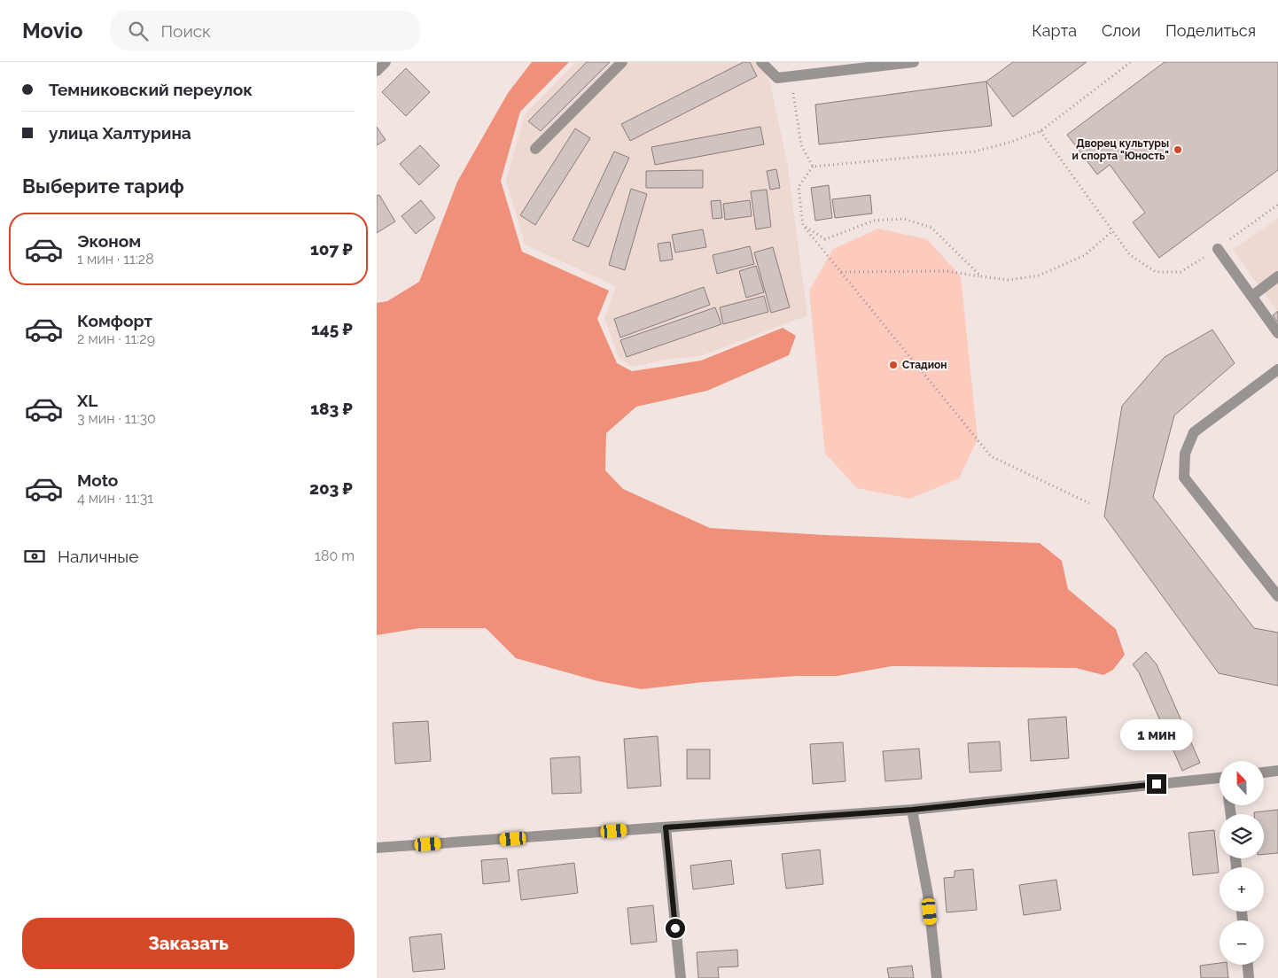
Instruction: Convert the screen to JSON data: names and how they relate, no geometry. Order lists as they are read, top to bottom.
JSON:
{
  "places": ["Дворец культуры и спорта \"Юность\"", "Стадион"],
  "north": "top",
  "page": {
    "header": "Movio",
    "search": "Поиск",
    "nav": ["Карта", "Слои", "Поделиться"],
    "banner": ["Темниковский переулок", "улица Халтурина"],
    "heading": "Выберите тариф",
    "list": [
      {
        "name": "Эконом",
        "note": "1 мин · 11:28",
        "value": "107 ₽"
      },
      {
        "name": "Комфорт",
        "note": "2 мин · 11:29",
        "value": "145 ₽"
      },
      {
        "name": "XL",
        "note": "3 мин · 11:30",
        "value": "183 ₽"
      },
      {
        "name": "Moto",
        "note": "4 мин · 11:31",
        "value": "203 ₽"
      }
    ],
    "pay": ["Наличные", "180 m"],
    "bubble": "1 мин",
    "map_buttons": ["+", "−"],
    "buttons": "Заказать"
  }
}
